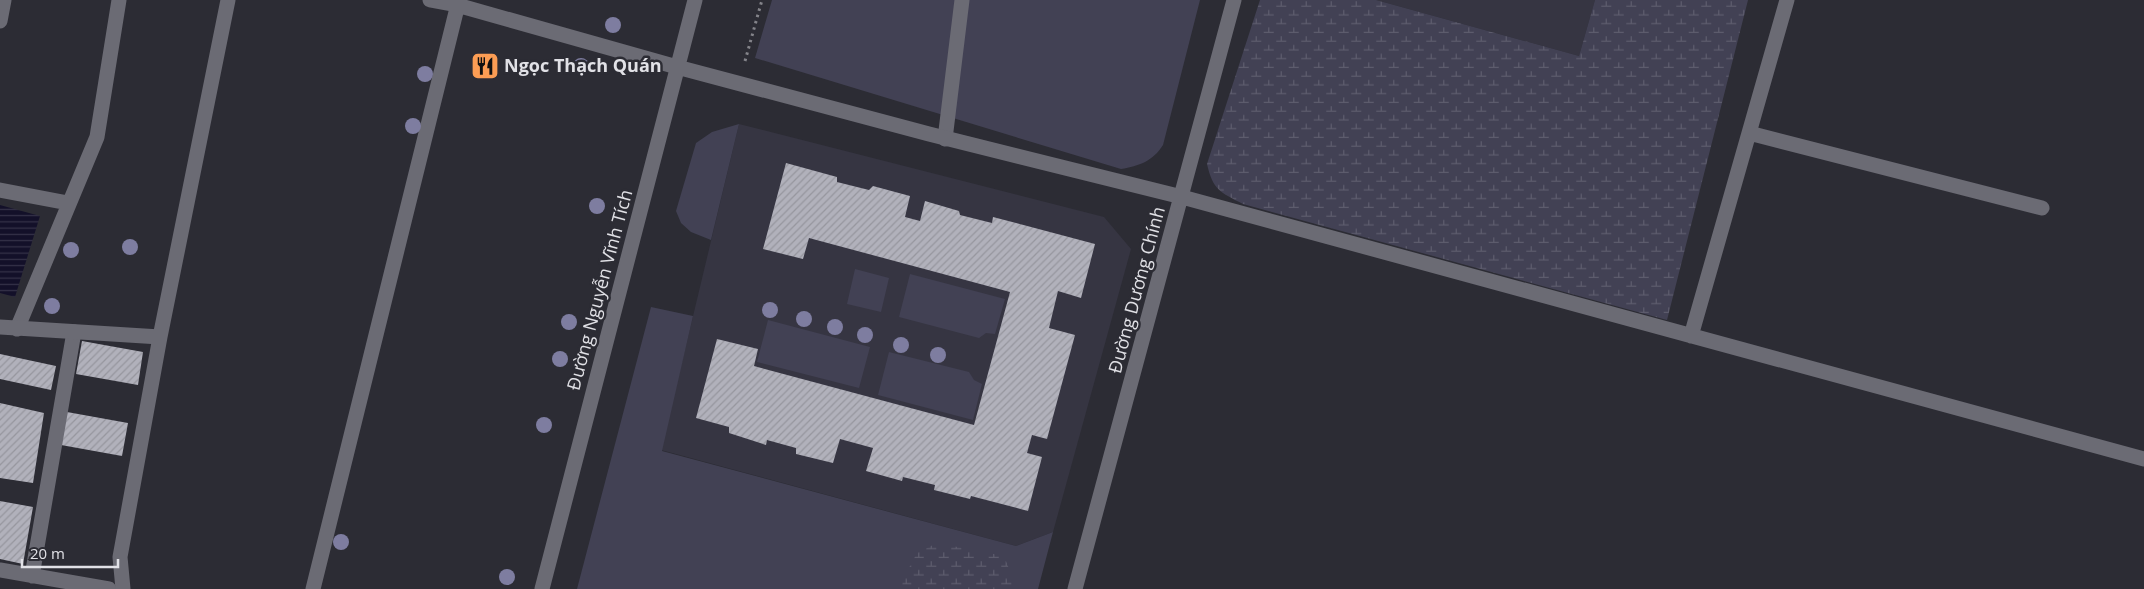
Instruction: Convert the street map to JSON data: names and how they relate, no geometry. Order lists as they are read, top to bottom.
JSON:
{
  "streets": {
    "street": ["Đường Nguyễn Vĩnh Tích", "Đường Dương Chính"]
  },
  "places": {
    "restaurant": ["Ngọc Thạch Quán"]
  },
  "scale_bar": "20 m"
}
